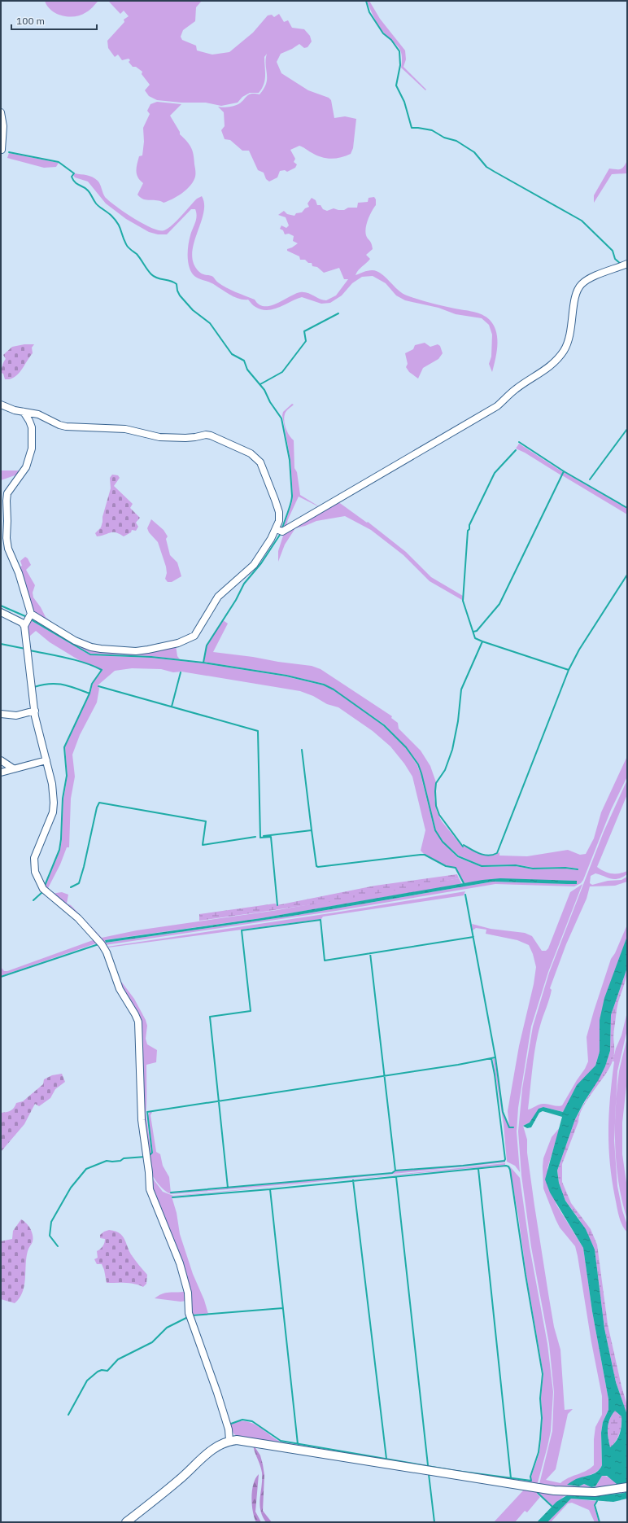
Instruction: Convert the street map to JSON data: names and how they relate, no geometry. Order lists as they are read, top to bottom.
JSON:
{
  "scale_bar": "100 m"
}
